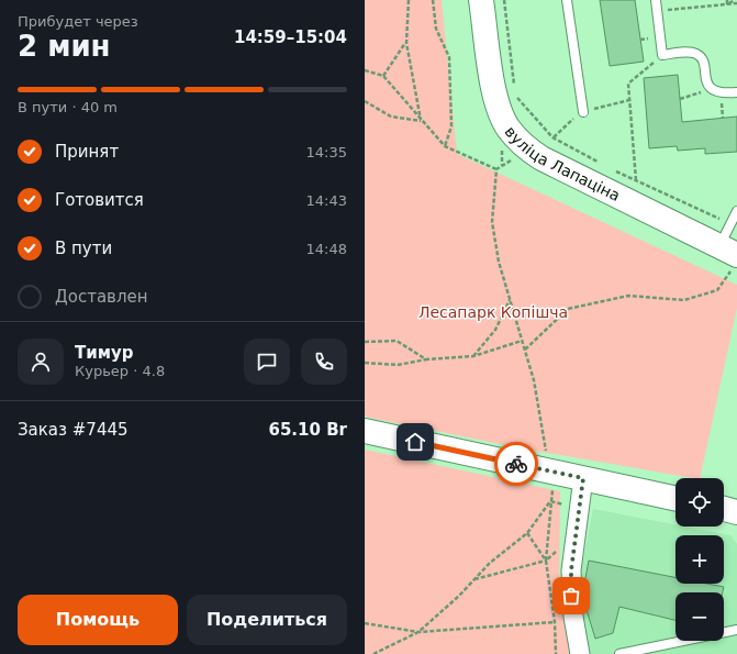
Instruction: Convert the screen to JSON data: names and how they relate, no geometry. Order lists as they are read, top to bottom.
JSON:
{
  "streets": {
    "main road": ["вуліца Лапаціна"]
  },
  "parks": ["Лесапарк Копішча"],
  "page": {
    "heading": ["2 мин", "Прибудет через", "14:59–15:04"],
    "panel": [
      "Тимур",
      "Курьер · 4.8",
      "Заказ #7445",
      "65.10 Br"
    ],
    "bar": "В пути · 40 m",
    "list": [
      ["Принят", "14:35"],
      ["Готовится", "14:43"],
      ["В пути", "14:48"],
      "Доставлен"
    ],
    "map_buttons": ["+", "−"],
    "buttons": ["Помощь", "Поделиться"]
  }
}
